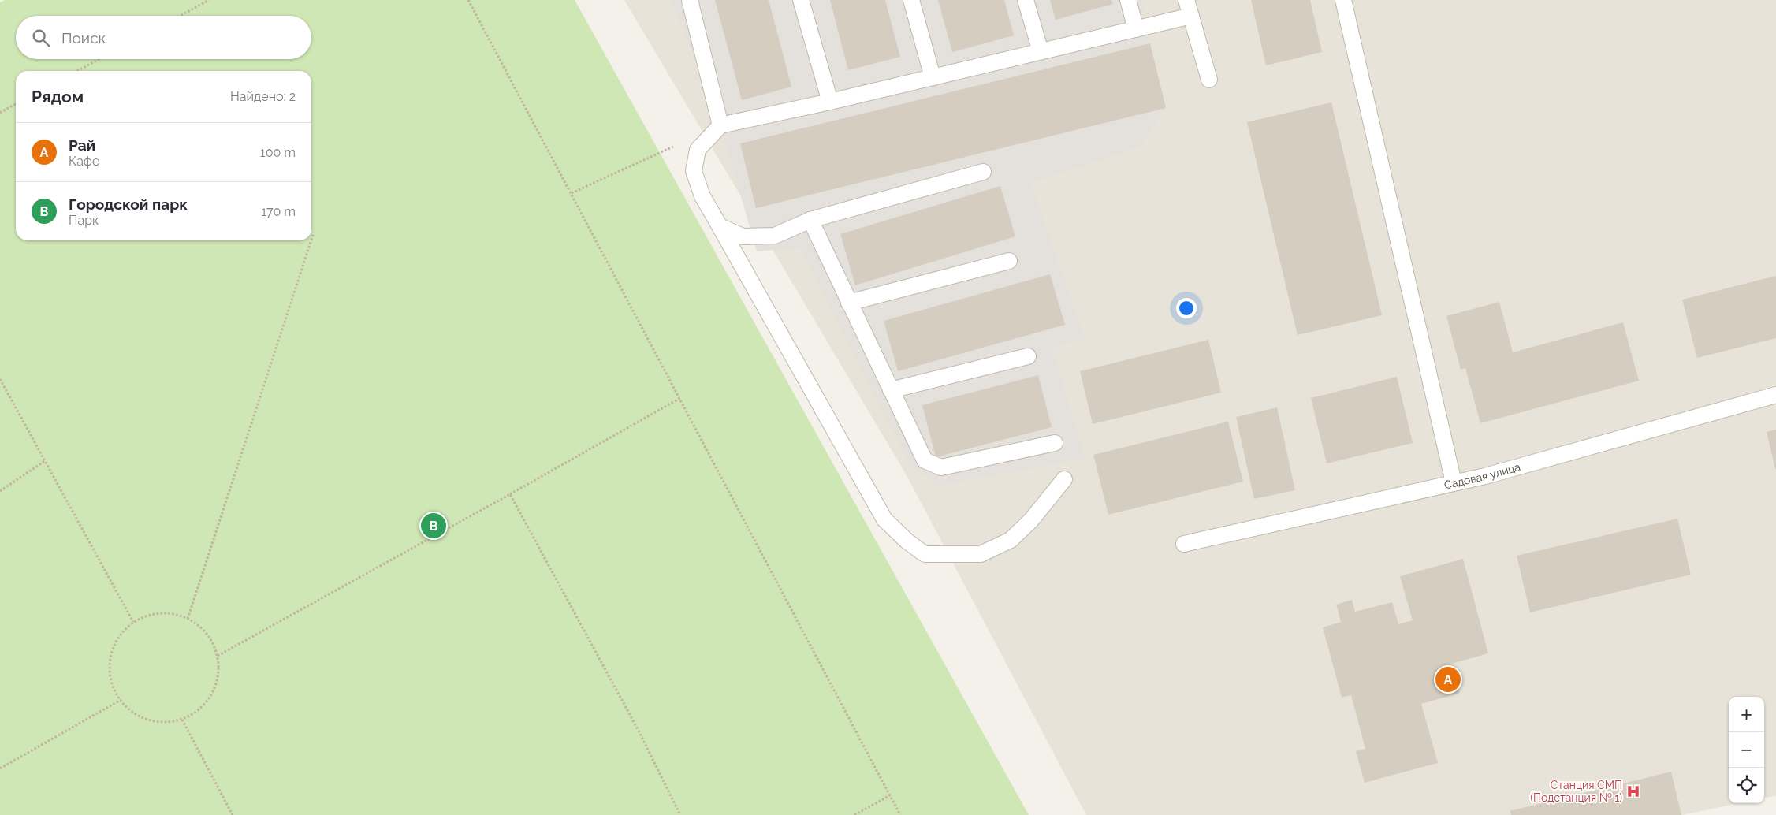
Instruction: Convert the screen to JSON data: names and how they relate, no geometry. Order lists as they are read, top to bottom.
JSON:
{
  "streets": {
    "lane": ["Садовая улица"]
  },
  "places": {
    "hospital": ["Станция СМП (Подстанция № 1)"]
  },
  "page": {
    "search": "Поиск",
    "heading": ["Рядом", "Найдено: 2"],
    "list": [
      {
        "mark": "A",
        "name": "Рай",
        "note": "Кафе",
        "value": "100 m"
      },
      {
        "mark": "B",
        "name": "Городской парк",
        "note": "Парк",
        "value": "170 m"
      }
    ],
    "pins": ["B", "A"],
    "map_buttons": ["+", "−"]
  }
}
